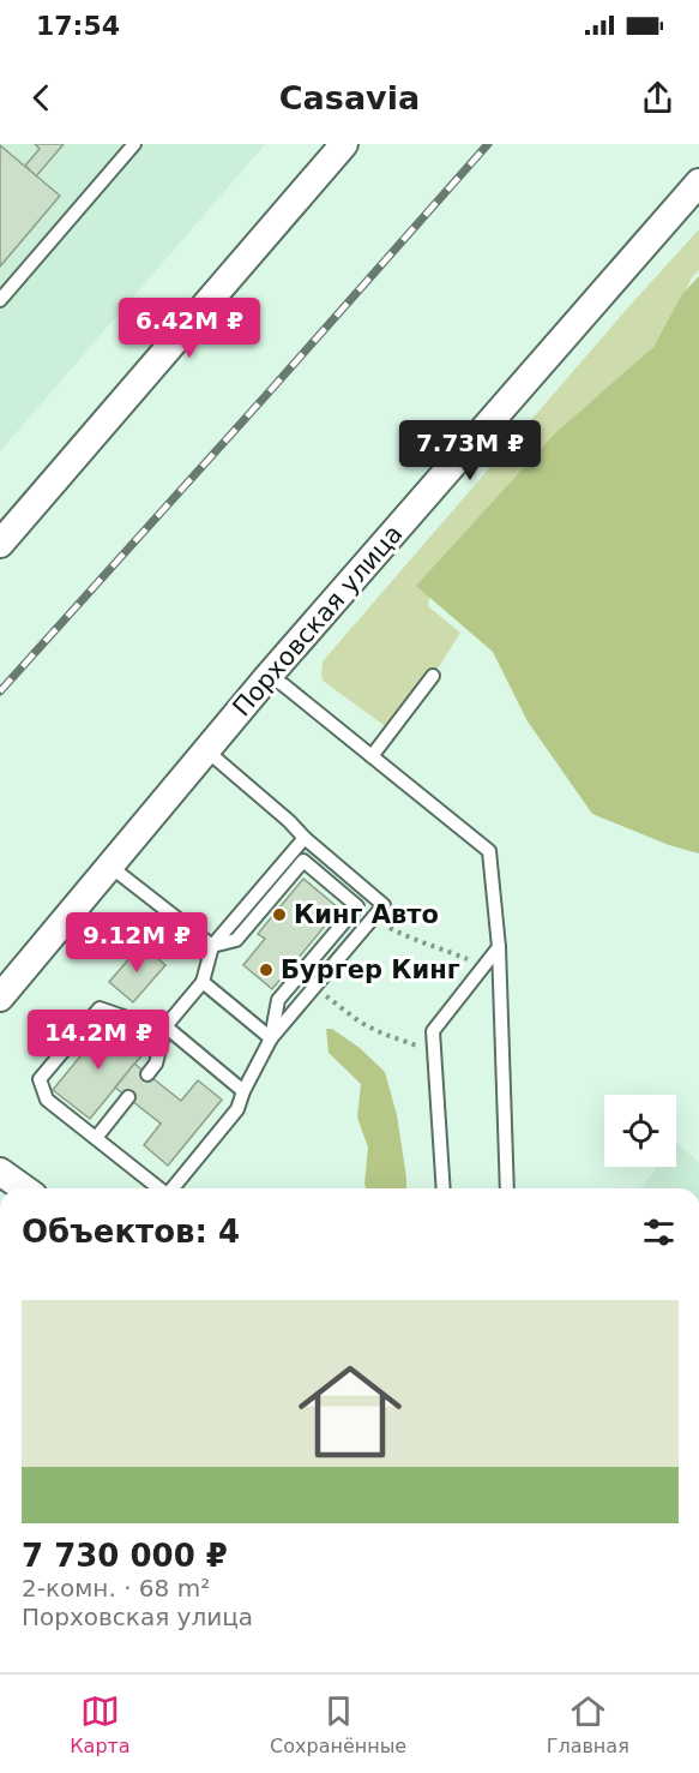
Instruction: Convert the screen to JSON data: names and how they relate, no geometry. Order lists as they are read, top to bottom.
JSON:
{
  "streets": {
    "street": ["Порховская улица"]
  },
  "places": ["Кинг Авто", "Бургер Кинг"],
  "page": {
    "status": "17:54",
    "header": "Casavia",
    "price": [
      "6.42M ₽",
      "7.73M ₽",
      "9.12M ₽",
      "14.2M ₽"
    ],
    "heading": "Объектов: 4",
    "list": [
      {
        "name": "7 730 000 ₽",
        "note": "2-комн. · 68 m² · Порховская улица"
      }
    ],
    "tabs": ["Карта", "Сохранённые", "Главная"]
  }
}
